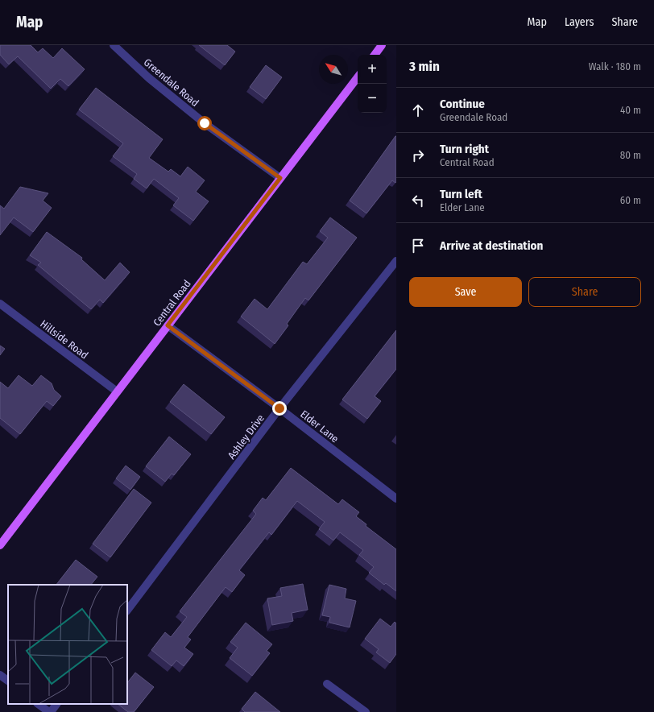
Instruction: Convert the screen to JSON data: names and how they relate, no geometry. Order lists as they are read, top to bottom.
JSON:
{
  "streets": {
    "main road": ["Central Road"],
    "street": [
      "Greendale Road",
      "Hillside Road",
      "Elder Lane",
      "Ashley Drive"
    ]
  },
  "crossings": [
    ["Greendale Road", "Central Road"],
    ["Central Road", "Hillside Road"],
    ["Central Road", "Elder Lane"],
    ["Elder Lane", "Ashley Drive"]
  ],
  "north": "top left",
  "page": {
    "header": "Map",
    "nav": ["Map", "Layers", "Share"],
    "heading": ["3 min", "Walk · 180 m"],
    "map_buttons": ["+", "−"],
    "list": [
      ["Continue", "Greendale Road", "40 m"],
      ["Turn right", "Central Road", "80 m"],
      ["Turn left", "Elder Lane", "60 m"],
      "Arrive at destination"
    ],
    "buttons": ["Save", "Share"]
  }
}
